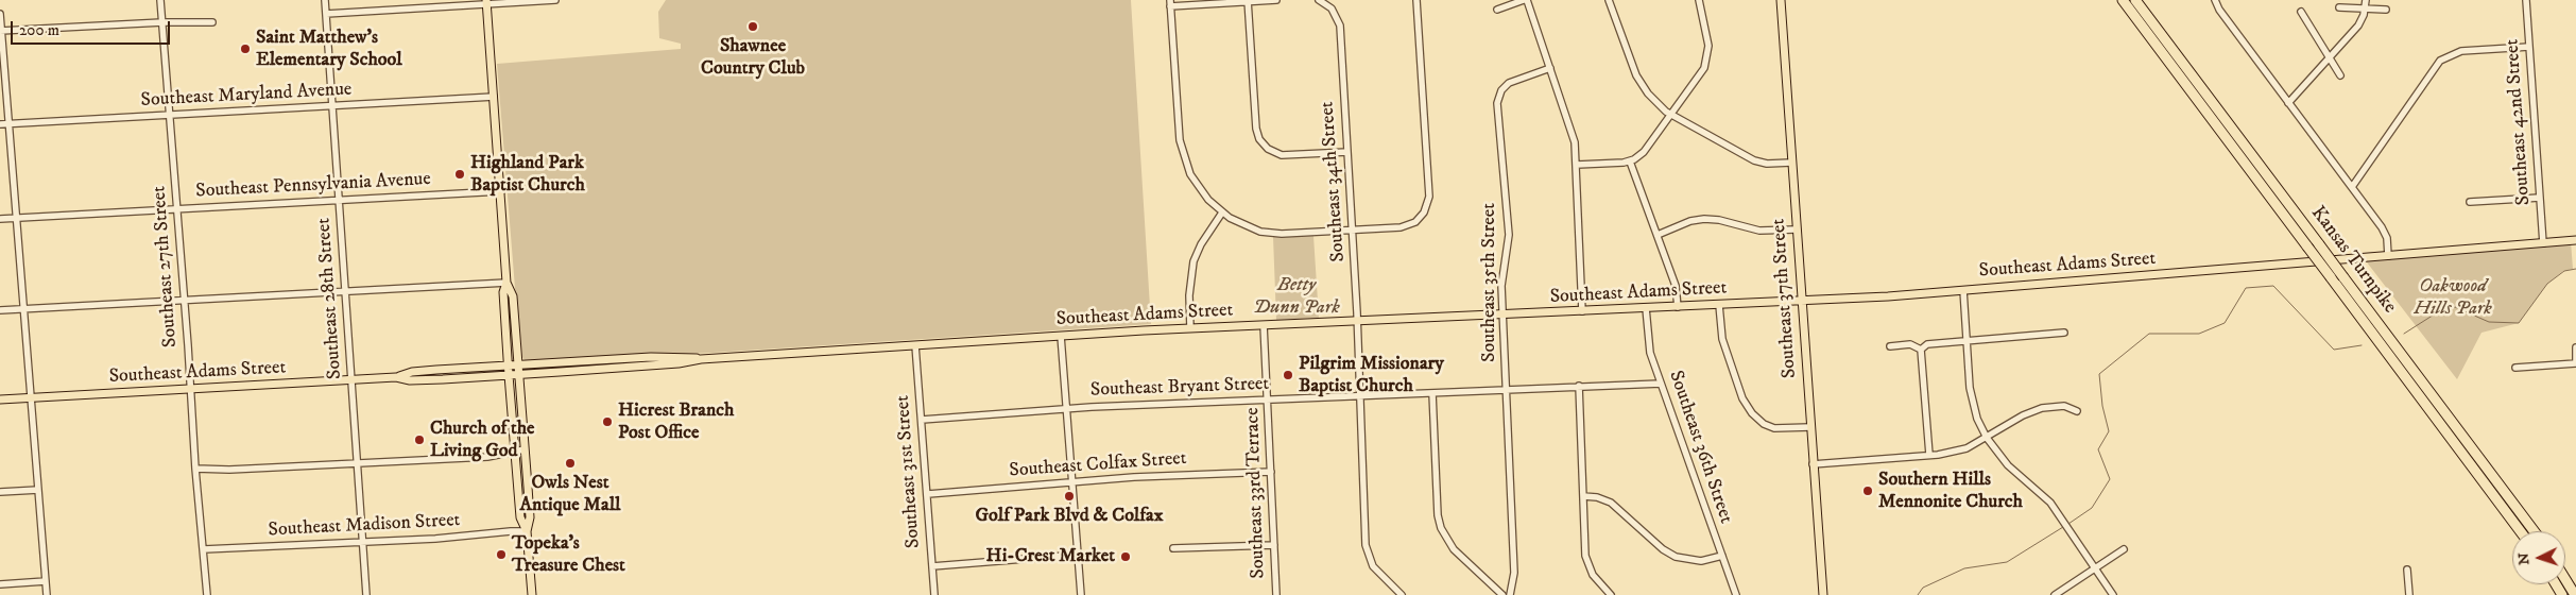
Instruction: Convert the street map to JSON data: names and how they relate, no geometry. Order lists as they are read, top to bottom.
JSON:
{
  "streets": {
    "highway": ["Kansas Turnpike"],
    "main road": ["Southeast Adams Street", "Southeast 37th Street"],
    "street": [
      "Southeast Maryland Avenue",
      "Southeast 42nd Street",
      "Southeast 34th Street",
      "Southeast Pennsylvania Avenue",
      "Southeast 27th Street",
      "Southeast 35th Street",
      "Southeast 28th Street",
      "Southeast Bryant Street",
      "Southeast 36th Street",
      "Southeast Colfax Street",
      "Southeast 31st Street",
      "Southeast 33rd Terrace",
      "Southeast Madison Street"
    ]
  },
  "crossings": [
    ["Southeast Maryland Avenue", "Southeast 27th Street"],
    ["Southeast Maryland Avenue", "Southeast 28th Street"],
    ["Southeast 42nd Street", "Southeast Adams Street"],
    ["Southeast 34th Street", "Southeast Adams Street"],
    ["Southeast 34th Street", "Southeast Bryant Street"],
    ["Southeast Pennsylvania Avenue", "Southeast 27th Street"],
    ["Southeast Pennsylvania Avenue", "Southeast 28th Street"],
    ["Southeast Adams Street", "Southeast 27th Street"],
    ["Southeast Adams Street", "Southeast 35th Street"],
    ["Southeast Adams Street", "Southeast 28th Street"],
    ["Southeast Adams Street", "Southeast 37th Street"],
    ["Southeast Adams Street", "Southeast 36th Street"],
    ["Southeast Adams Street", "Southeast 31st Street"],
    ["Southeast Adams Street", "Southeast 33rd Terrace"],
    ["Southeast 27th Street", "Southeast Madison Street"],
    ["Southeast 35th Street", "Southeast Bryant Street"],
    ["Southeast 28th Street", "Southeast Madison Street"],
    ["Southeast Bryant Street", "Southeast 36th Street"],
    ["Southeast Bryant Street", "Southeast 31st Street"],
    ["Southeast Bryant Street", "Southeast 33rd Terrace"],
    ["Southeast Colfax Street", "Southeast 31st Street"],
    ["Southeast Colfax Street", "Southeast 33rd Terrace"]
  ],
  "parks": ["Betty Dunn Park", "Oakwood Hills Park"],
  "places": [
    "Shawnee Country Club",
    "Saint Matthew's Elementary School",
    "Highland Park Baptist Church",
    "Pilgrim Missionary Baptist Church",
    "Hicrest Branch Post Office",
    "Church of the Living God",
    "Owls Nest Antique Mall",
    "Southern Hills Mennonite Church",
    "Golf Park Blvd & Colfax",
    "Topeka's Treasure Chest",
    "Hi-Crest Market"
  ],
  "scale_bar": "200 m",
  "north": "left"
}
